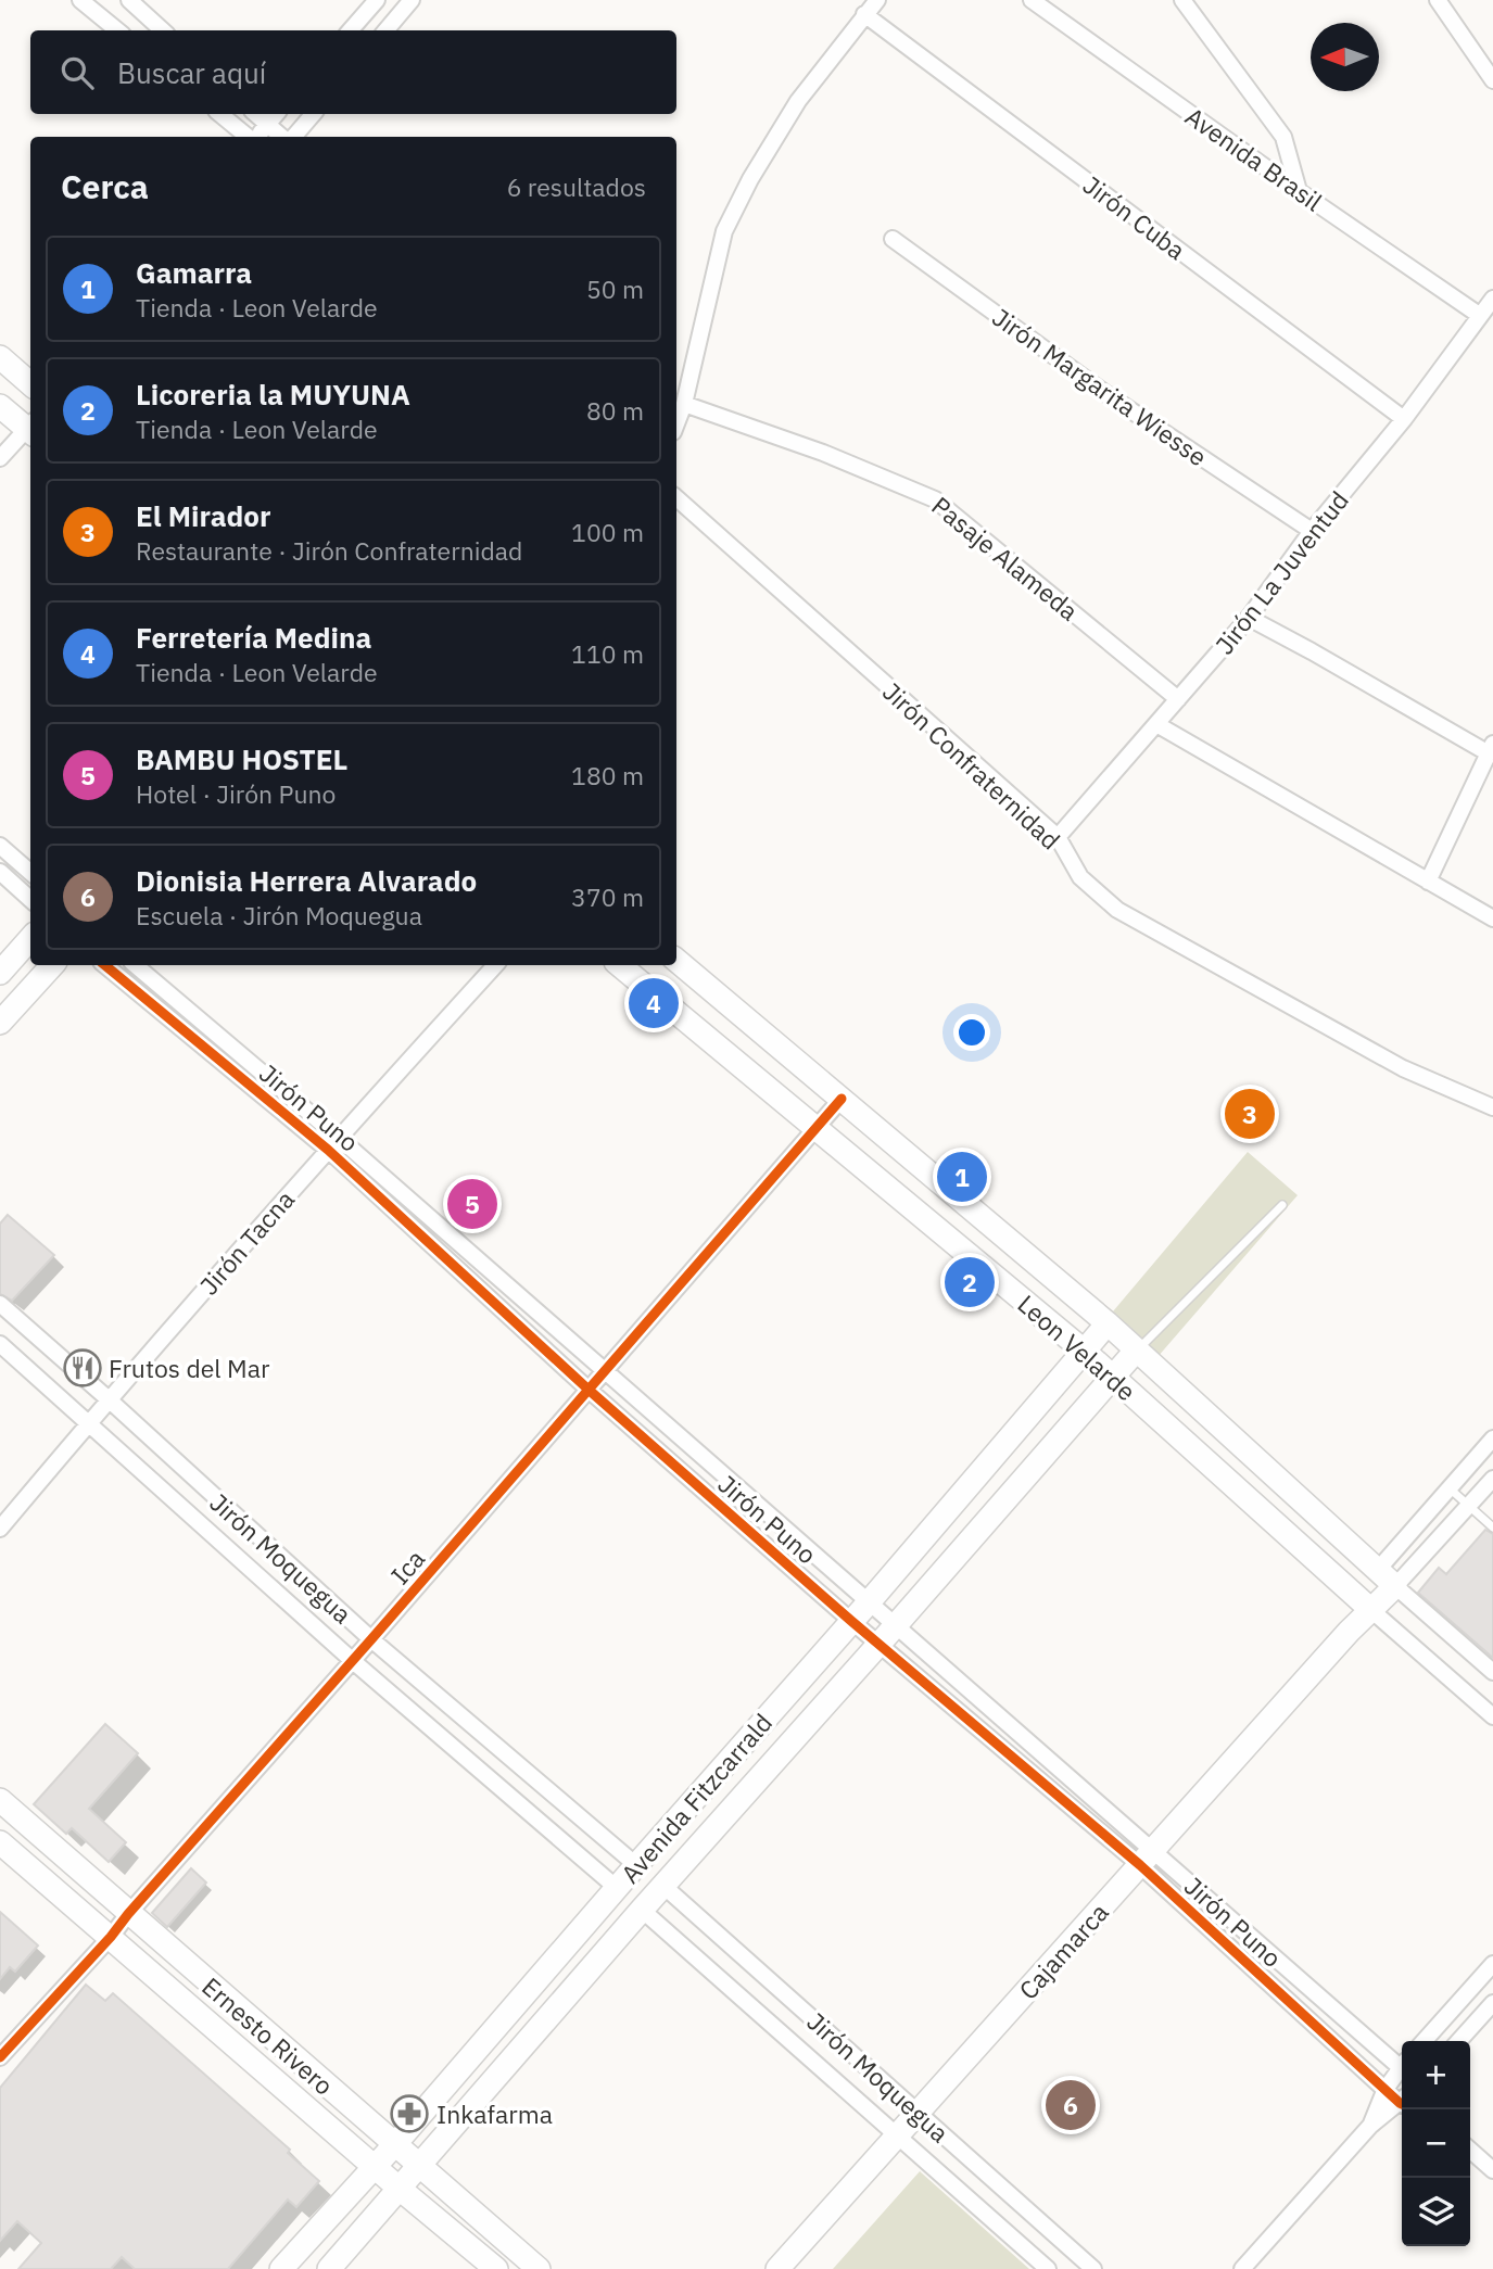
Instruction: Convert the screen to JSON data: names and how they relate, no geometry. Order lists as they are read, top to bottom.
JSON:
{
  "streets": {
    "street": [
      "Avenida Brasil",
      "Jirón Cuba",
      "Jirón Margarita Wiesse",
      "Pasaje Alameda",
      "Jirón La Juventud",
      "Jirón Confraternidad",
      "Jirón Puno",
      "Jirón Tacna",
      "Leon Velarde",
      "Jirón Moquegua",
      "Ica",
      "Avenida Fitzcarrald",
      "Cajamarca",
      "Ernesto Rivero"
    ]
  },
  "crossings": [
    ["Avenida Brasil", "Jirón La Juventud"],
    ["Jirón Cuba", "Jirón La Juventud"],
    ["Jirón Margarita Wiesse", "Jirón La Juventud"],
    ["Pasaje Alameda", "Jirón La Juventud"],
    ["Jirón La Juventud", "Jirón Confraternidad"],
    ["Jirón Puno", "Jirón Tacna"],
    ["Jirón Puno", "Ica"],
    ["Jirón Puno", "Avenida Fitzcarrald"],
    ["Jirón Puno", "Cajamarca"],
    ["Jirón Tacna", "Jirón Moquegua"],
    ["Leon Velarde", "Ica"],
    ["Leon Velarde", "Avenida Fitzcarrald"],
    ["Leon Velarde", "Cajamarca"],
    ["Jirón Moquegua", "Ica"],
    ["Jirón Moquegua", "Avenida Fitzcarrald"],
    ["Jirón Moquegua", "Cajamarca"],
    ["Ica", "Ernesto Rivero"],
    ["Avenida Fitzcarrald", "Ernesto Rivero"]
  ],
  "places": {
    "restaurant": ["Frutos del Mar"],
    "pharmacy": ["Inkafarma"]
  },
  "north": "left",
  "page": {
    "search": "Buscar aquí",
    "heading": ["Cerca", "6 resultados"],
    "list": [
      {
        "mark": "1",
        "name": "Gamarra",
        "note": "Tienda · Leon Velarde",
        "value": "50 m"
      },
      {
        "mark": "2",
        "name": "Licoreria la MUYUNA",
        "note": "Tienda · Leon Velarde",
        "value": "80 m"
      },
      {
        "mark": "3",
        "name": "El Mirador",
        "note": "Restaurante · Jirón Confraternidad",
        "value": "100 m"
      },
      {
        "mark": "4",
        "name": "Ferretería Medina",
        "note": "Tienda · Leon Velarde",
        "value": "110 m"
      },
      {
        "mark": "5",
        "name": "BAMBU HOSTEL",
        "note": "Hotel · Jirón Puno",
        "value": "180 m"
      },
      {
        "mark": "6",
        "name": "Dionisia Herrera Alvarado",
        "note": "Escuela · Jirón Moquegua",
        "value": "370 m"
      }
    ],
    "pins": [
      "4",
      "3",
      "1",
      "5",
      "2",
      "6"
    ],
    "map_buttons": ["+", "−"]
  }
}
